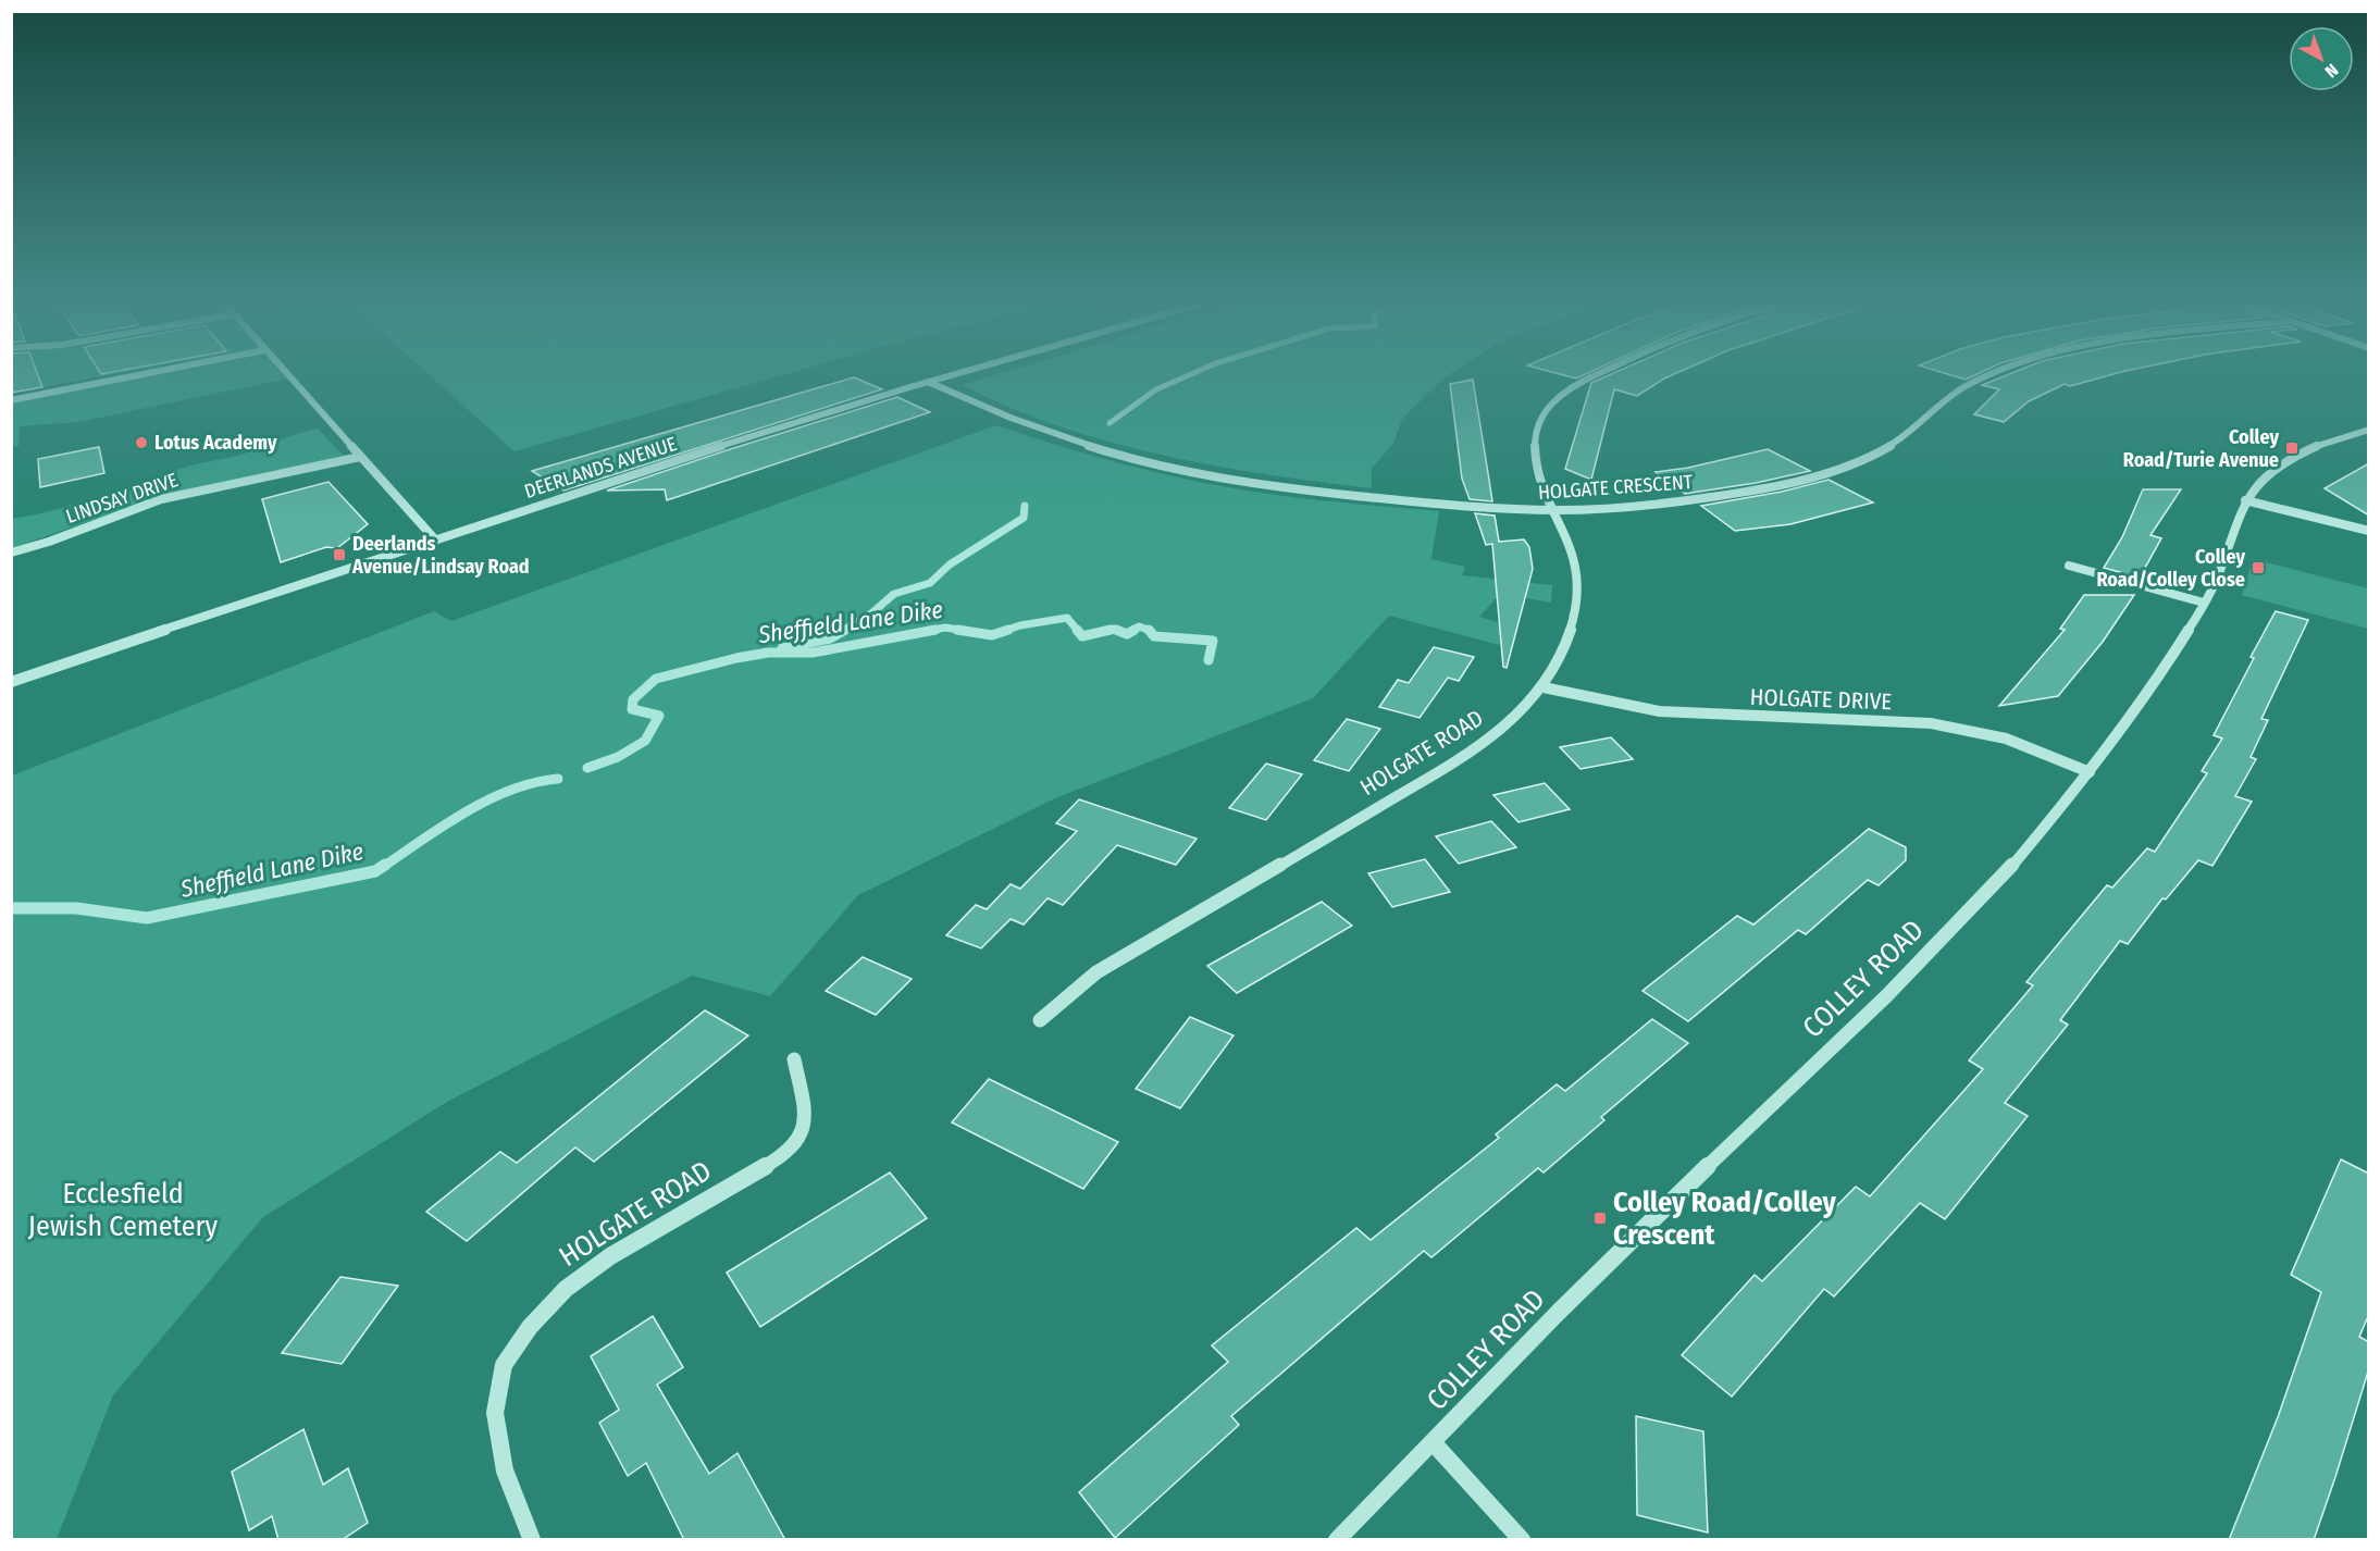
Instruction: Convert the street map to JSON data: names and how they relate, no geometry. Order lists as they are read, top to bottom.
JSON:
{
  "streets": {
    "street": [
      "DEERLANDS AVENUE",
      "HOLGATE CRESCENT",
      "LINDSAY DRIVE",
      "HOLGATE DRIVE",
      "HOLGATE ROAD",
      "COLLEY ROAD"
    ]
  },
  "crossings": [
    ["DEERLANDS AVENUE", "HOLGATE CRESCENT"],
    ["HOLGATE CRESCENT", "HOLGATE ROAD"],
    ["HOLGATE DRIVE", "HOLGATE ROAD"],
    ["HOLGATE DRIVE", "COLLEY ROAD"]
  ],
  "water": ["Sheffield Lane Dike"],
  "parks": ["Ecclesfield Jewish Cemetery"],
  "places": {
    "other": ["Lotus Academy"],
    "transit": [
      "Colley Road/Turie Avenue",
      "Deerlands Avenue/Lindsay Road",
      "Colley Road/Colley Close",
      "Colley Road/Colley Crescent"
    ]
  },
  "north": "bottom right"
}
